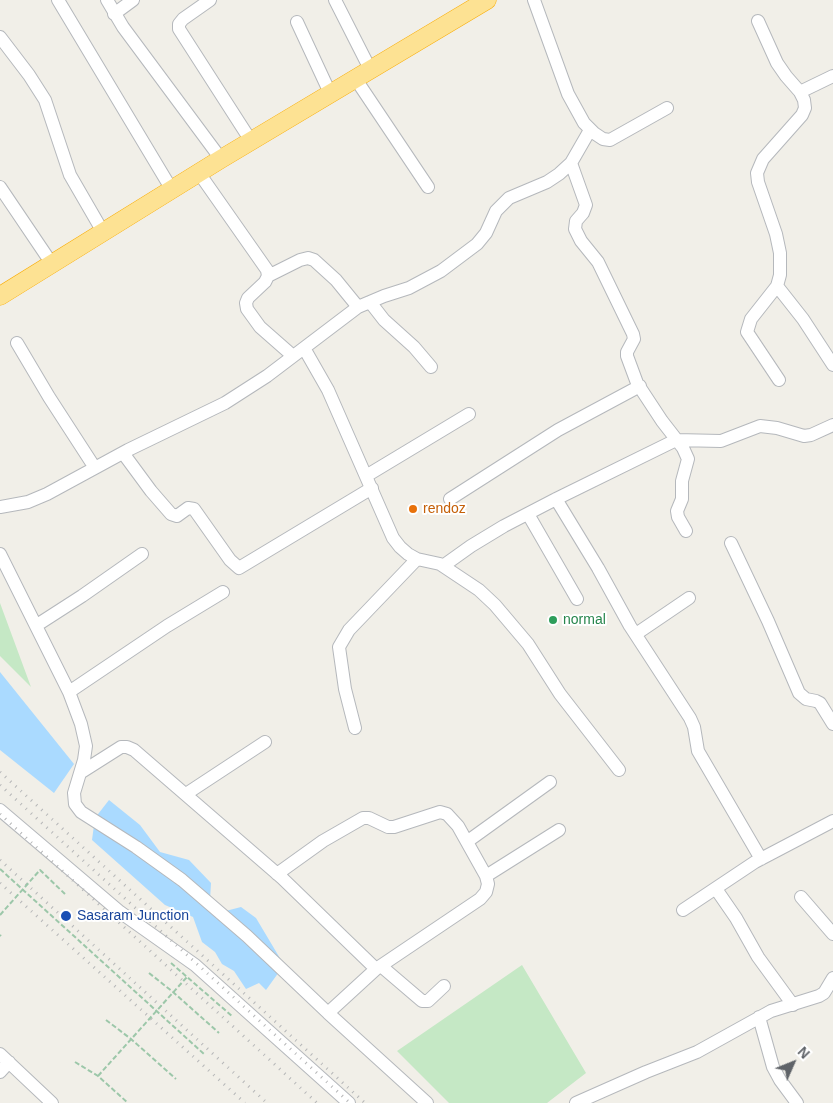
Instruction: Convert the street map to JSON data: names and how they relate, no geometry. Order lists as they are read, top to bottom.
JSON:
{
  "places": ["rendoz", "normal", "Sasaram Junction"],
  "north": "top right"
}
